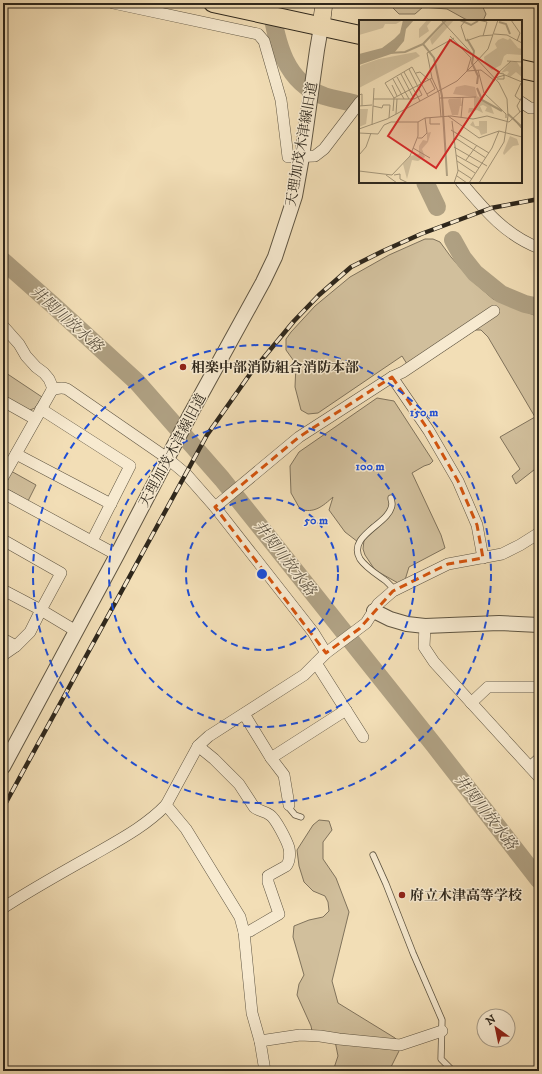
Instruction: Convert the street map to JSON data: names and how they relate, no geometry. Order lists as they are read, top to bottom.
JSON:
{
  "streets": {
    "street": ["天理加茂木津線旧道"]
  },
  "water": ["井関川放水路"],
  "places": ["相楽中部消防組合消防本部", "府立木津高等学校"],
  "north": "top left",
  "rings": ["150 m", "100 m", "50 m"]
}
